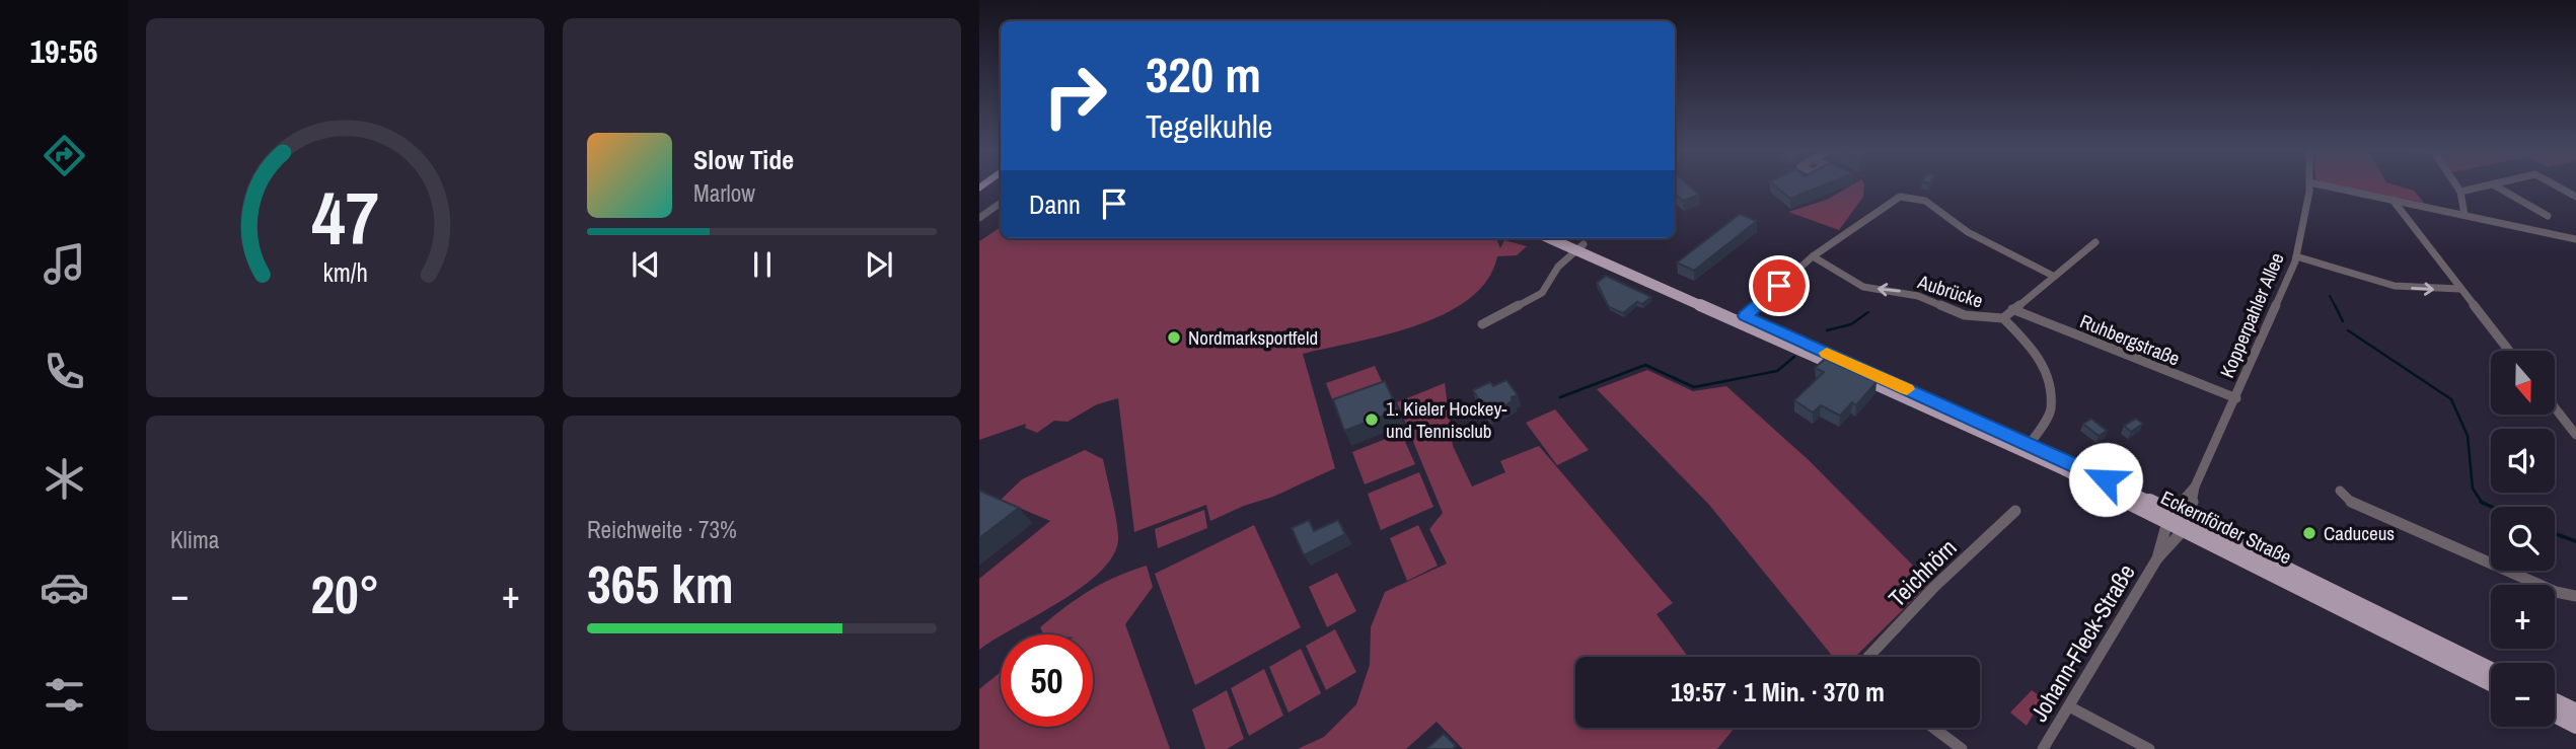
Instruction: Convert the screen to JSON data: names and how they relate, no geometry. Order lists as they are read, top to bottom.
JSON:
{
  "streets": {
    "main road": ["Eckernförder Straße"],
    "street": [
      "Aubrücke",
      "Kopperpahler Allee",
      "Ruhbergstraße",
      "Teichhörn",
      "Johann-Fleck-Straße"
    ]
  },
  "crossings": [
    ["Kopperpahler Allee", "Ruhbergstraße"],
    ["Kopperpahler Allee", "Eckernförder Straße"],
    ["Kopperpahler Allee", "Johann-Fleck-Straße"],
    ["Eckernförder Straße", "Johann-Fleck-Straße"]
  ],
  "one_way": ["Aubrücke"],
  "places": ["Nordmarksportfeld", "1. Kieler Hockey- und Tennisclub", "Caduceus"],
  "north": "bottom",
  "page": {
    "tabs": "19:56",
    "turn": ["320 m", "Tegelkuhle"],
    "song": ["Slow Tide", "Marlow"],
    "then": "Dann",
    "map_buttons": ["+", "−"],
    "tile": [
      "Klima",
      ["Reichweite · 73%", "365 km"]
    ],
    "heat": ["−", "20°", "+"],
    "limit": "50",
    "trip": "19:57 · 1 Min. · 370 m",
    "gauge": ["47", "km/h"]
  }
}
